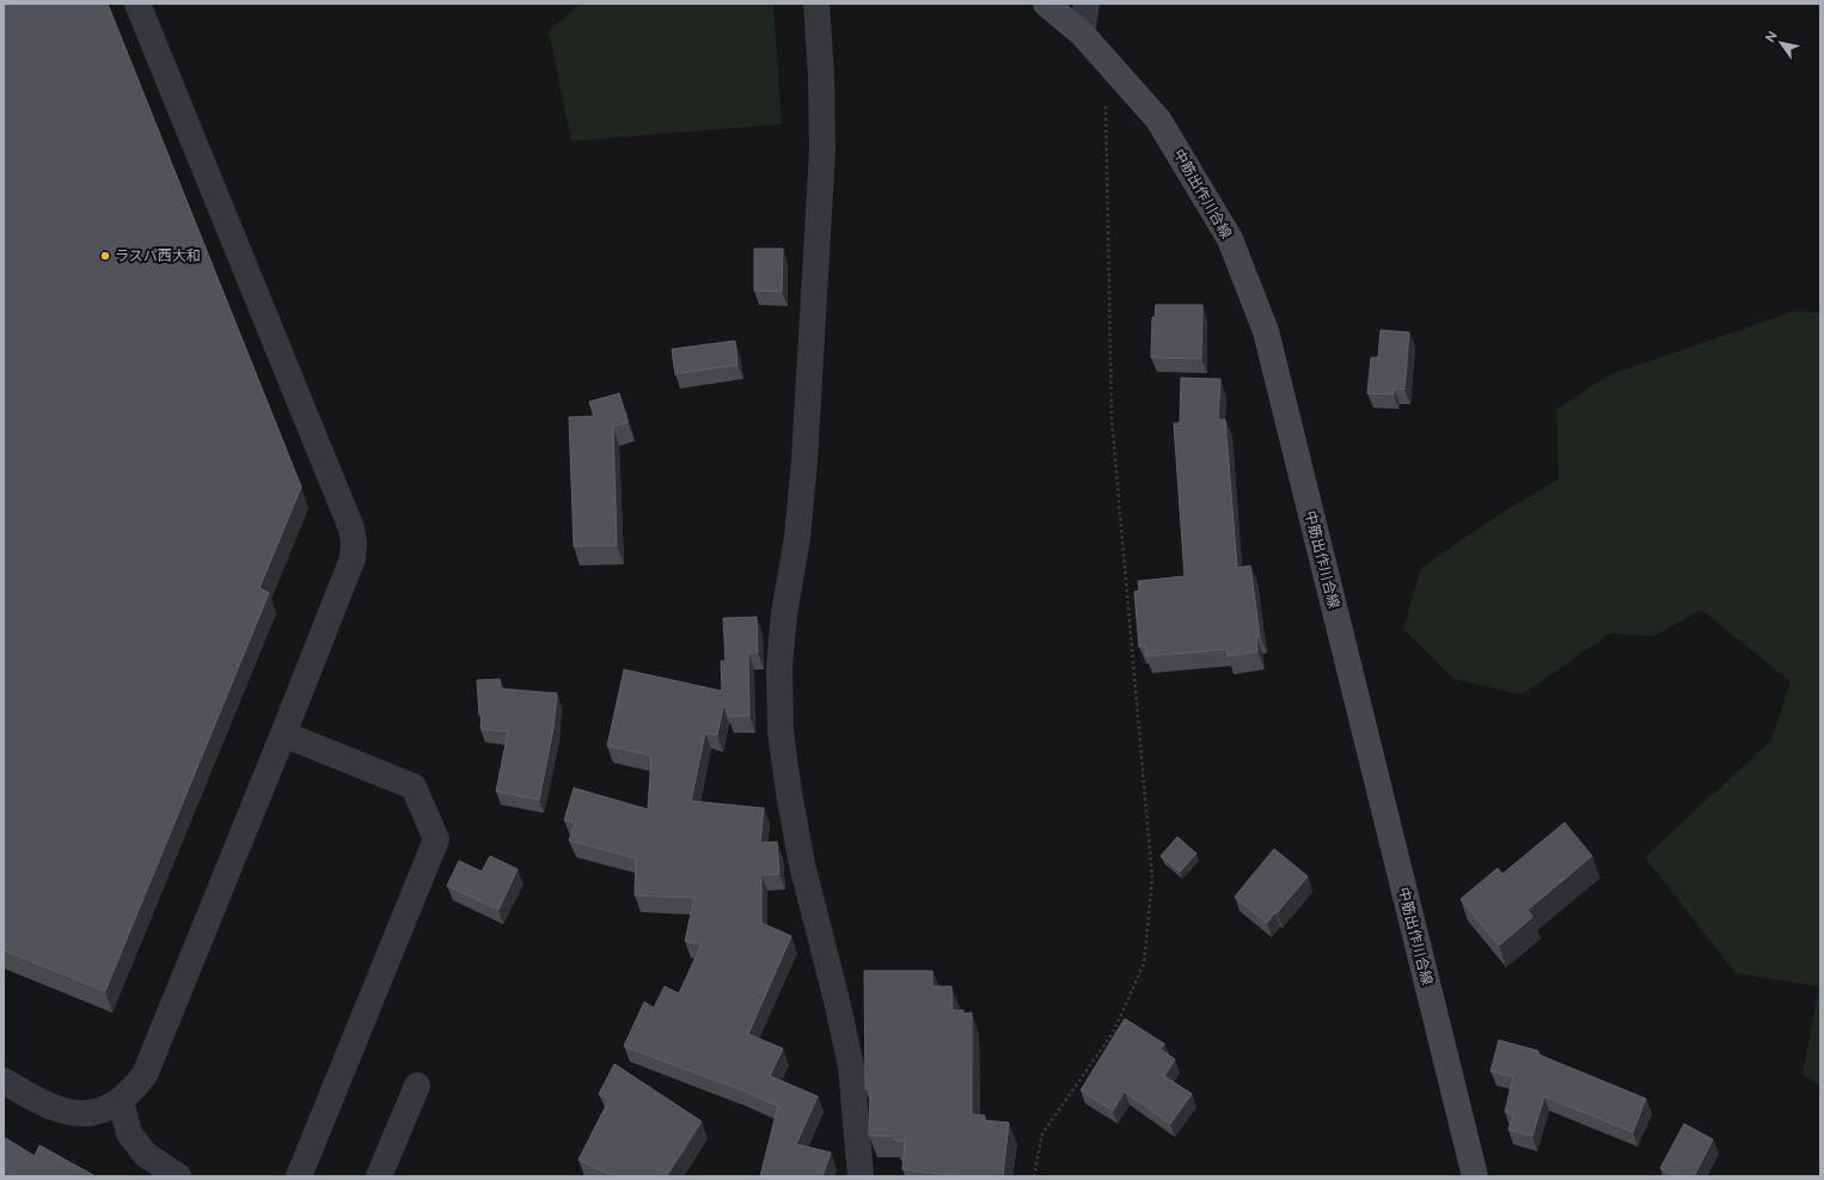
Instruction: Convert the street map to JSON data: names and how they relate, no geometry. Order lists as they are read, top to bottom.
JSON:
{
  "streets": {
    "main road": ["中筋出作川合線"]
  },
  "places": ["ラスパ西大和"],
  "north": "top left"
}
